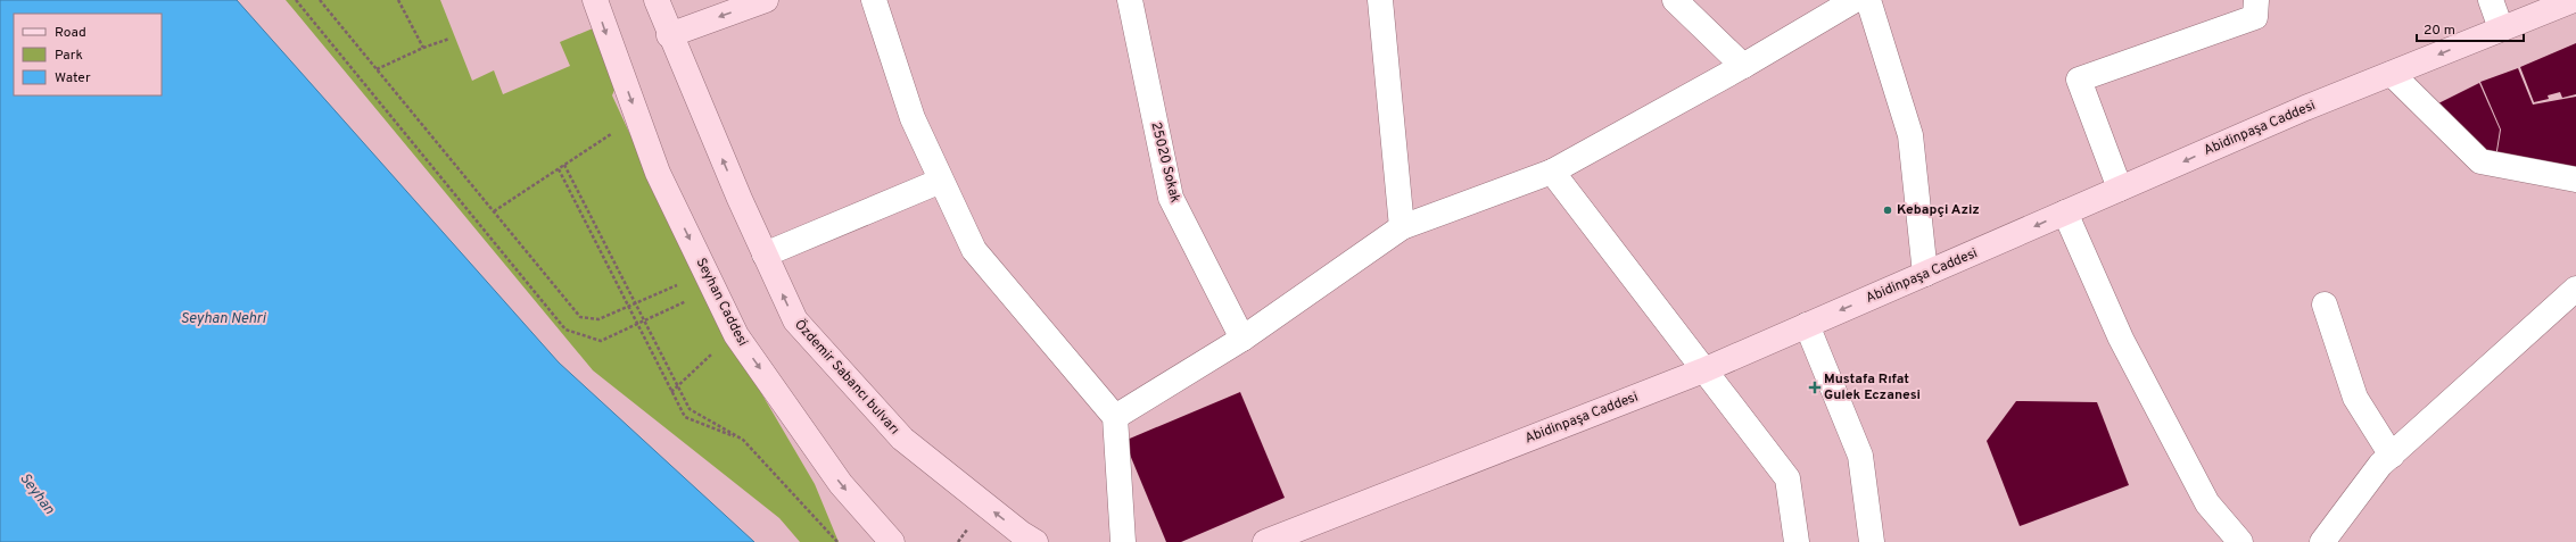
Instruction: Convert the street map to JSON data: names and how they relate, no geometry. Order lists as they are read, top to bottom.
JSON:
{
  "streets": {
    "main road": ["Abidinpaşa Caddesi", "Seyhan Caddesi", "Özdemir Sabancı bulvarı"],
    "street": ["25020 Sokak"]
  },
  "one_way": ["Abidinpaşa Caddesi", "Seyhan Caddesi", "Özdemir Sabancı bulvarı"],
  "water": ["Seyhan Nehri", "Seyhan"],
  "places": {
    "other": ["Kebapçi Aziz"],
    "health": ["Mustafa Rıfat Gulek Eczanesi"]
  },
  "legend": ["Road", "Park", "Water"],
  "scale_bar": "20 m"
}
